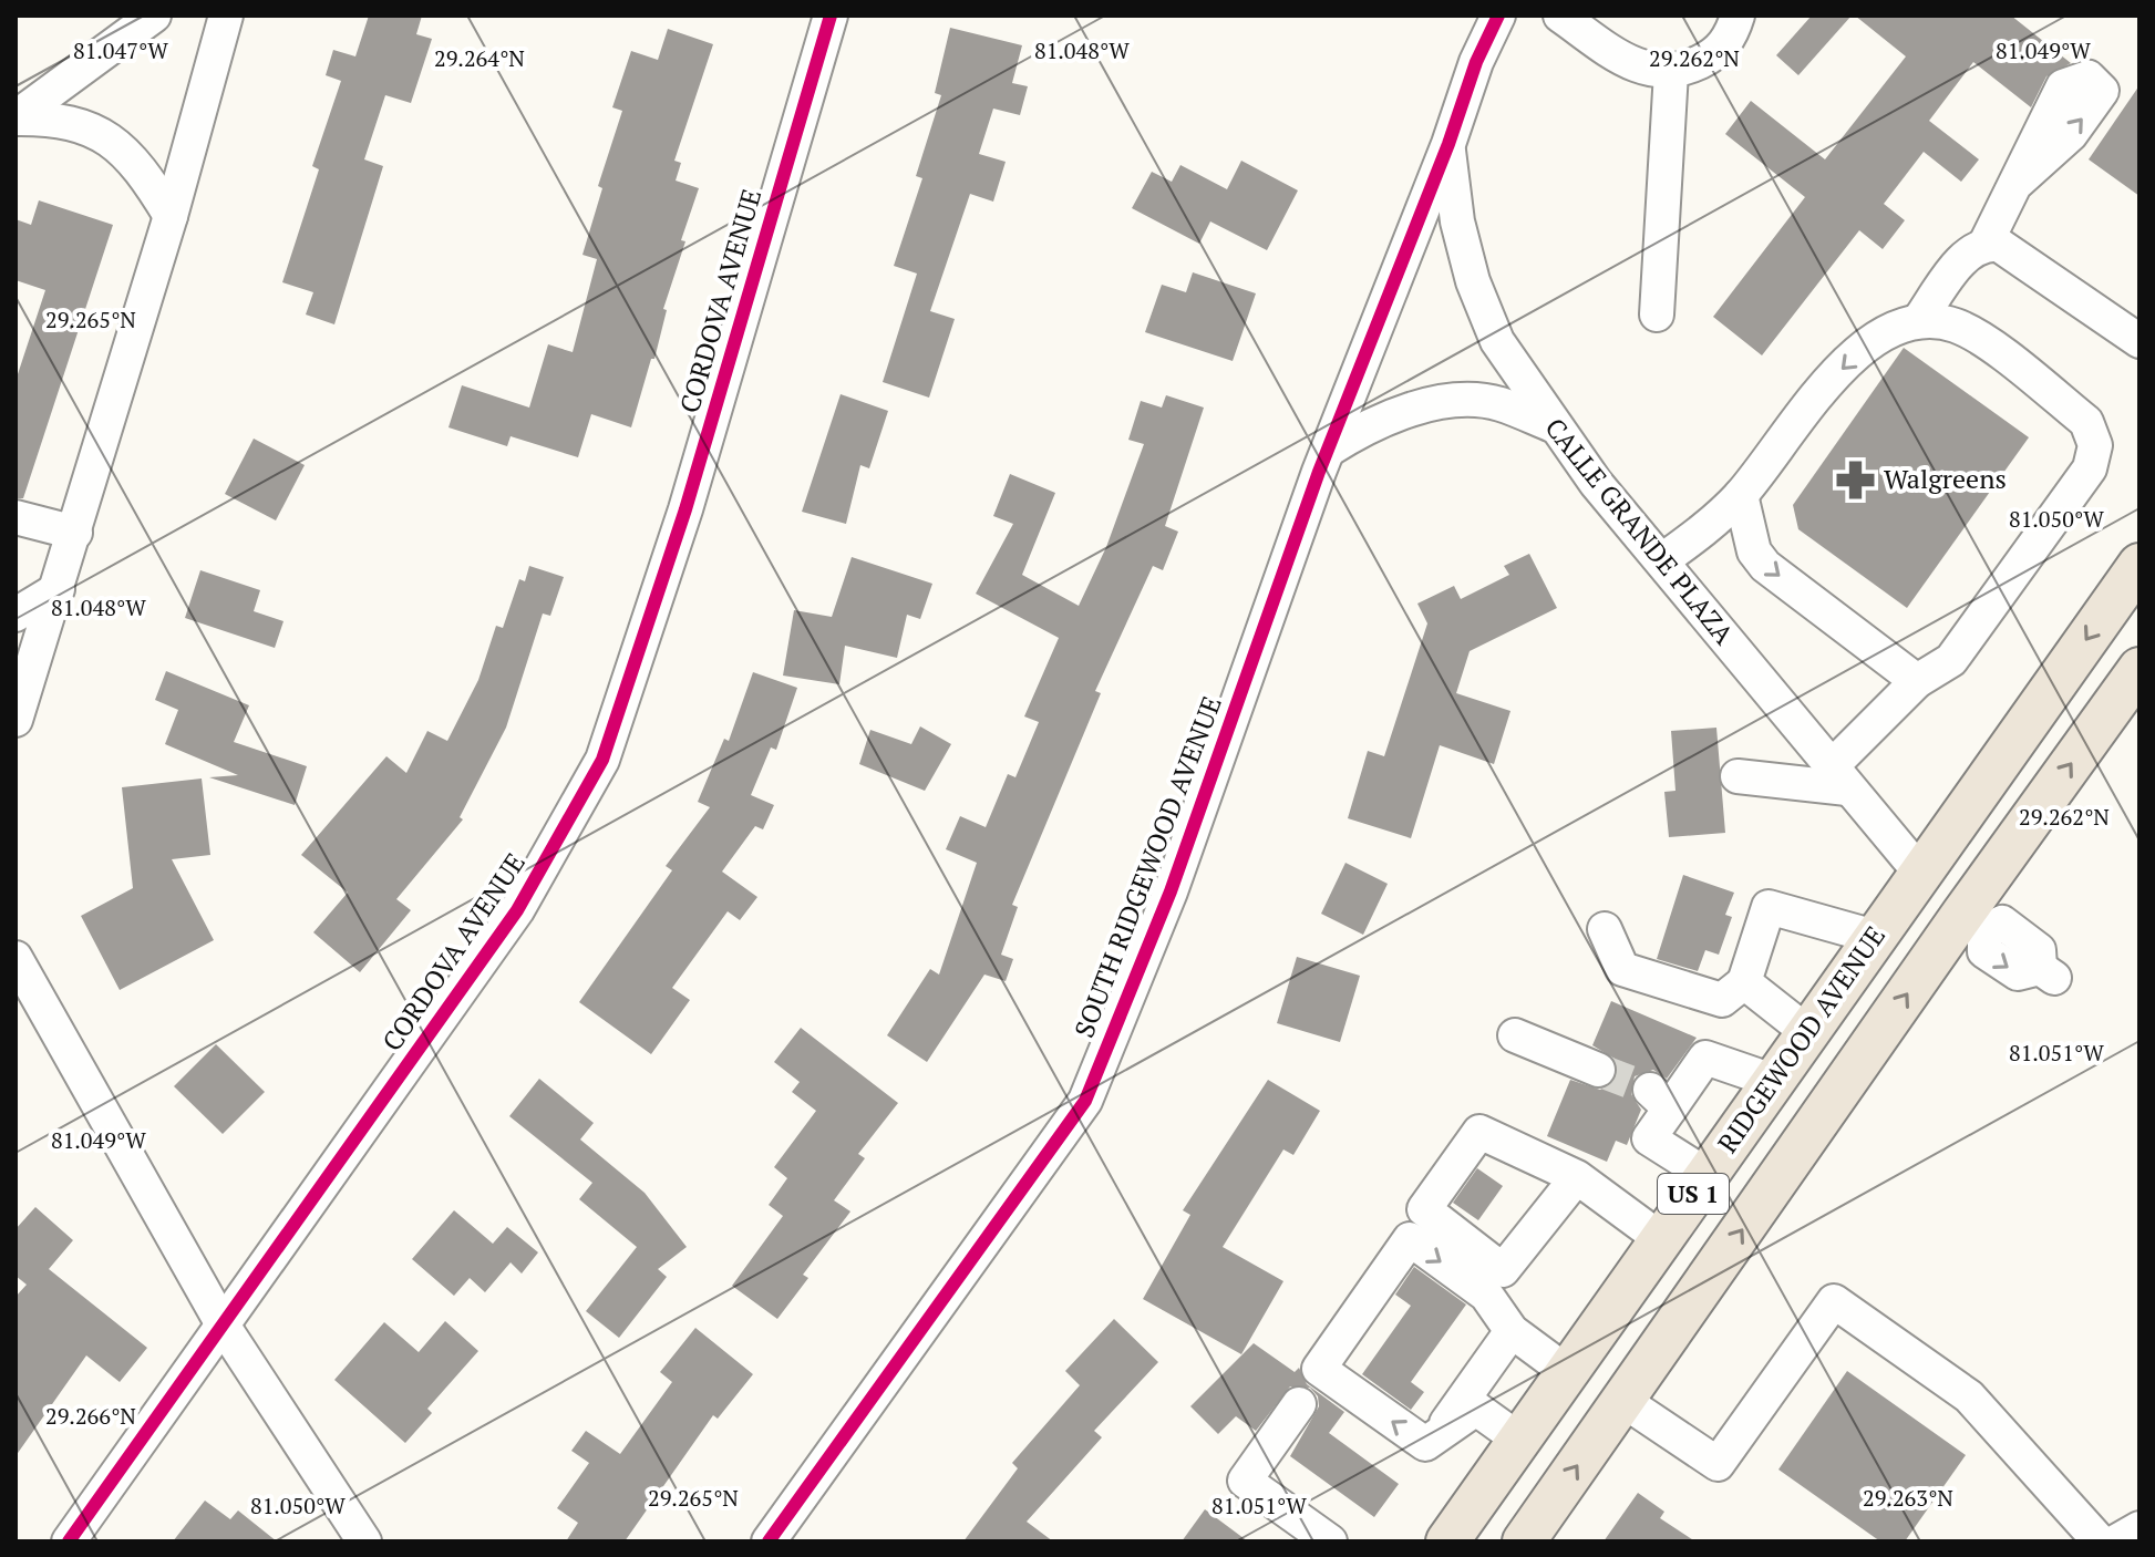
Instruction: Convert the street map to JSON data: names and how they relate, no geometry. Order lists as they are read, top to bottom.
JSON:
{
  "streets": {
    "main road": ["RIDGEWOOD AVENUE", "US 1"],
    "street": ["CORDOVA AVENUE", "CALLE GRANDE PLAZA", "SOUTH RIDGEWOOD AVENUE"]
  },
  "crossings": [
    ["CALLE GRANDE PLAZA", "SOUTH RIDGEWOOD AVENUE"],
    ["CALLE GRANDE PLAZA", "RIDGEWOOD AVENUE"]
  ],
  "places": {
    "pharmacy": ["Walgreens"]
  },
  "coordinates": [
    "81.047°W",
    "81.048°W",
    "81.049°W",
    "29.264°N",
    "29.262°N",
    "29.265°N",
    "81.050°W",
    "81.051°W",
    "29.266°N",
    "29.263°N"
  ]
}
